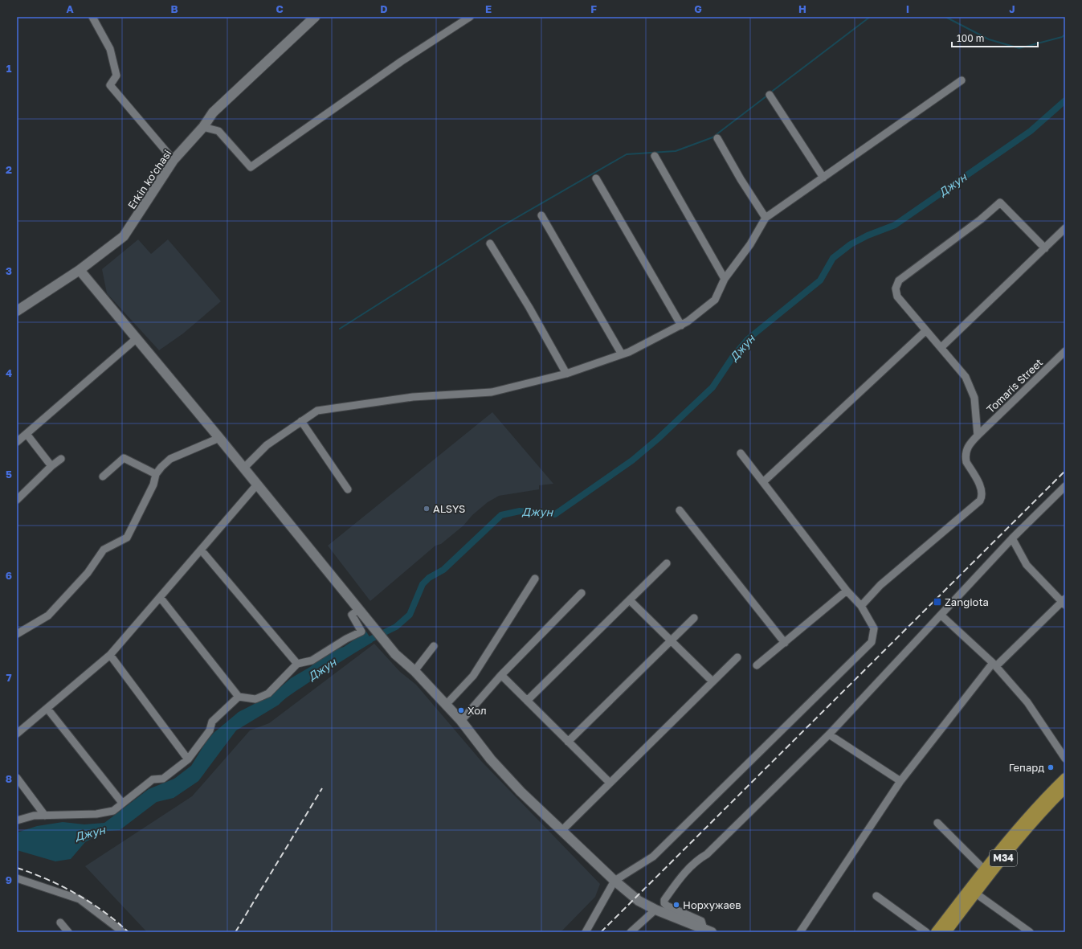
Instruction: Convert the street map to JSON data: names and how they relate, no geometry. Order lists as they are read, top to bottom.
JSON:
{
  "streets": {
    "main road": ["Erkin ko'chasi", "M34"],
    "street": ["Tomaris Street"]
  },
  "water": ["Джун"],
  "places": {
    "other": [
      "ALSYS",
      "Хол",
      "Гепард",
      "Норхужаев"
    ],
    "transit": ["Zangiota"]
  },
  "scale_bar": "100 m",
  "grid": {
    "columns": [
      "A",
      "B",
      "C",
      "D",
      "E",
      "F",
      "G",
      "H",
      "I",
      "J"
    ],
    "rows": [
      "1",
      "2",
      "3",
      "4",
      "5",
      "6",
      "7",
      "8",
      "9"
    ]
  }
}
